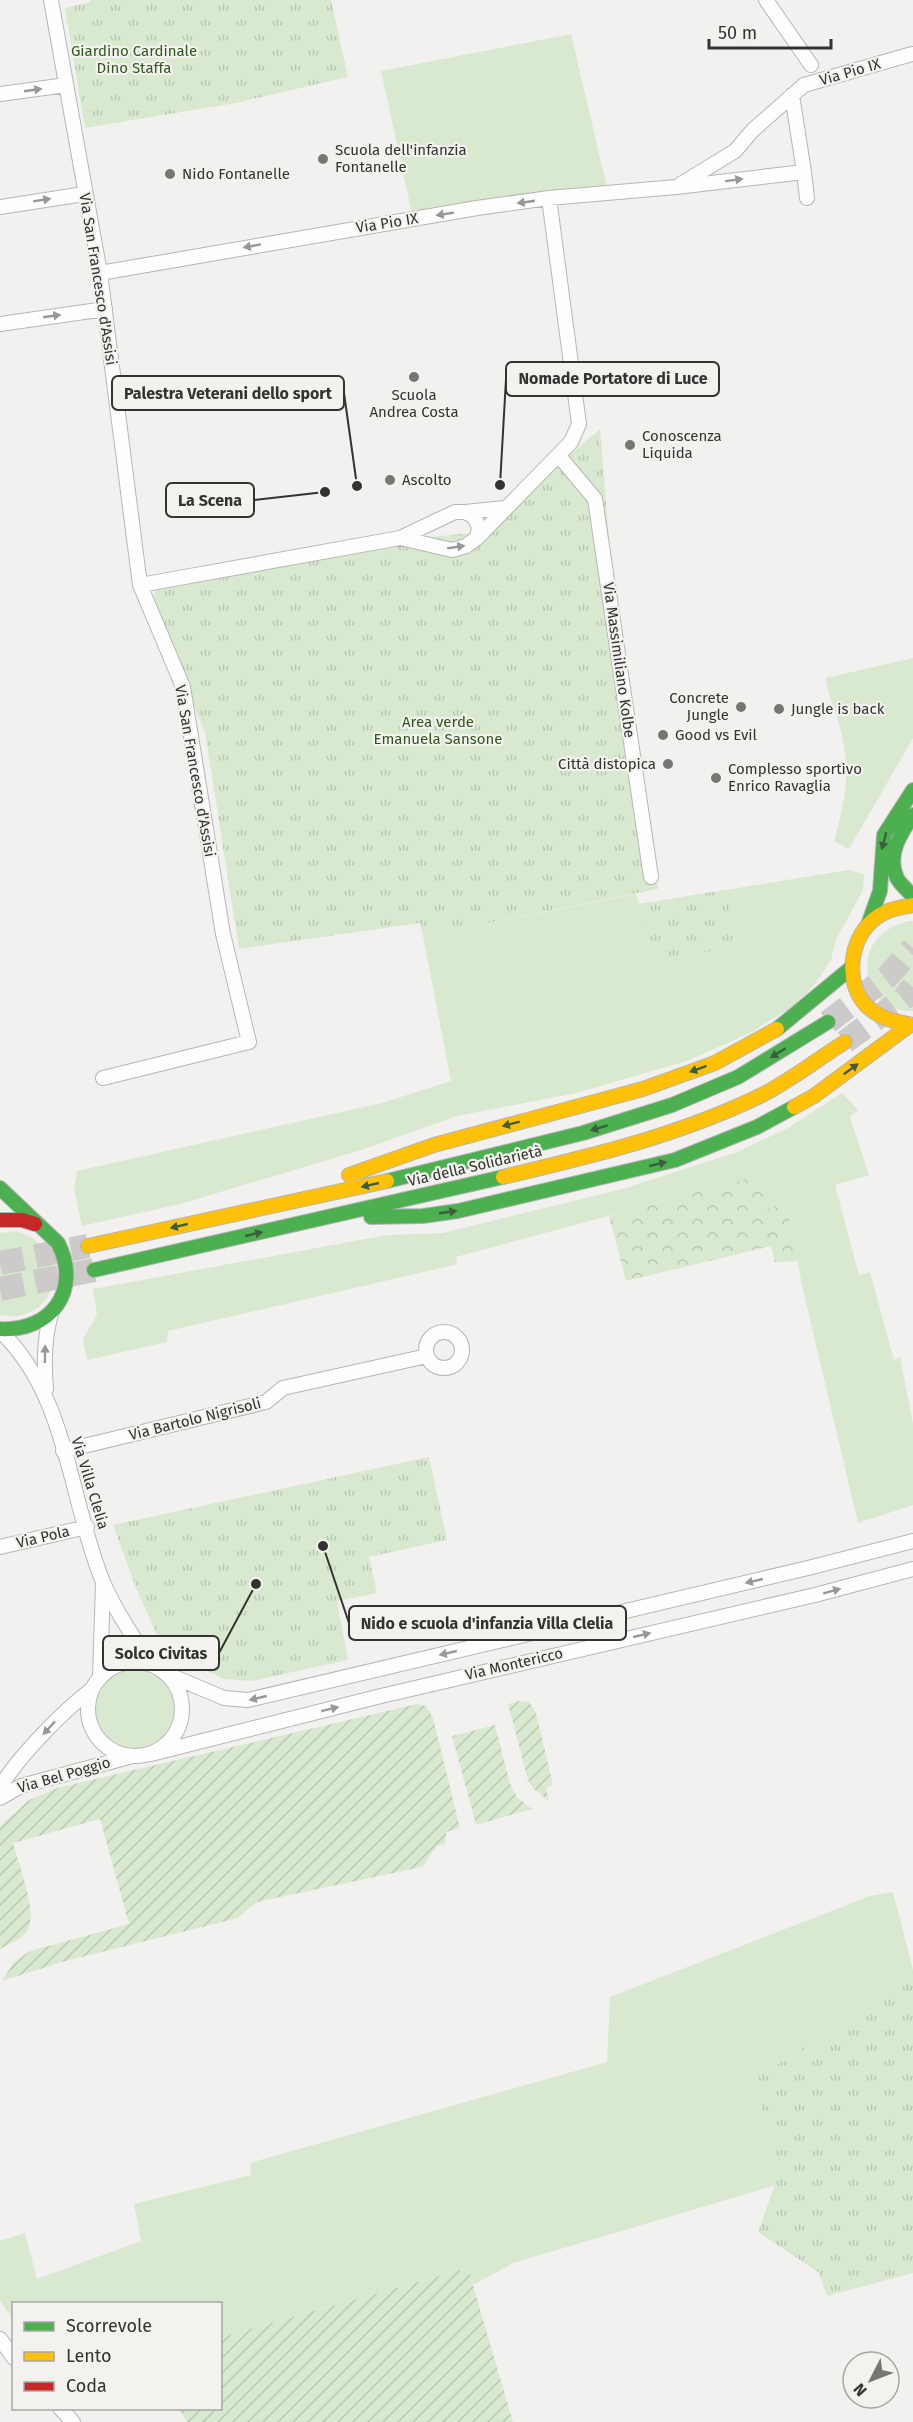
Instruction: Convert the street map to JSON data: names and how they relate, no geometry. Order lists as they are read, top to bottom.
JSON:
{
  "streets": {
    "main road": ["Via della Solidarietà", "Via Villa Clelia"],
    "street": [
      "Via Pio IX",
      "Via San Francesco d'Assisi",
      "Via Massimiliano Kolbe",
      "Via Bartolo Nigrisoli",
      "Via Pola",
      "Via Montericco",
      "Via Bel Poggio"
    ]
  },
  "crossings": [
    ["Via Pio IX", "Via San Francesco d'Assisi"],
    ["Via Bartolo Nigrisoli", "Via Villa Clelia"],
    ["Via Villa Clelia", "Via Pola"],
    ["Via Villa Clelia", "Via Montericco"],
    ["Via Villa Clelia", "Via Bel Poggio"],
    ["Via Montericco", "Via Bel Poggio"]
  ],
  "one_way": ["Via Bel Poggio"],
  "parks": ["Giardino Cardinale Dino Staffa", "Area verde Emanuela Sansone"],
  "places": [
    "Scuola dell'infanzia Fontanelle",
    "Nido Fontanelle",
    "Scuola Andrea Costa",
    "Conoscenza Liquida",
    "Ascolto",
    "Nomade Portatore di Luce",
    "Palestra Veterani dello sport",
    "La Scena",
    "Concrete Jungle",
    "Jungle is back",
    "Good vs Evil",
    "Città distopica",
    "Complesso sportivo Enrico Ravaglia",
    "Nido e scuola d'infanzia Villa Clelia",
    "Solco Civitas"
  ],
  "legend": ["Scorrevole", "Lento", "Coda"],
  "scale_bar": "50 m",
  "north": "bottom left"
}
